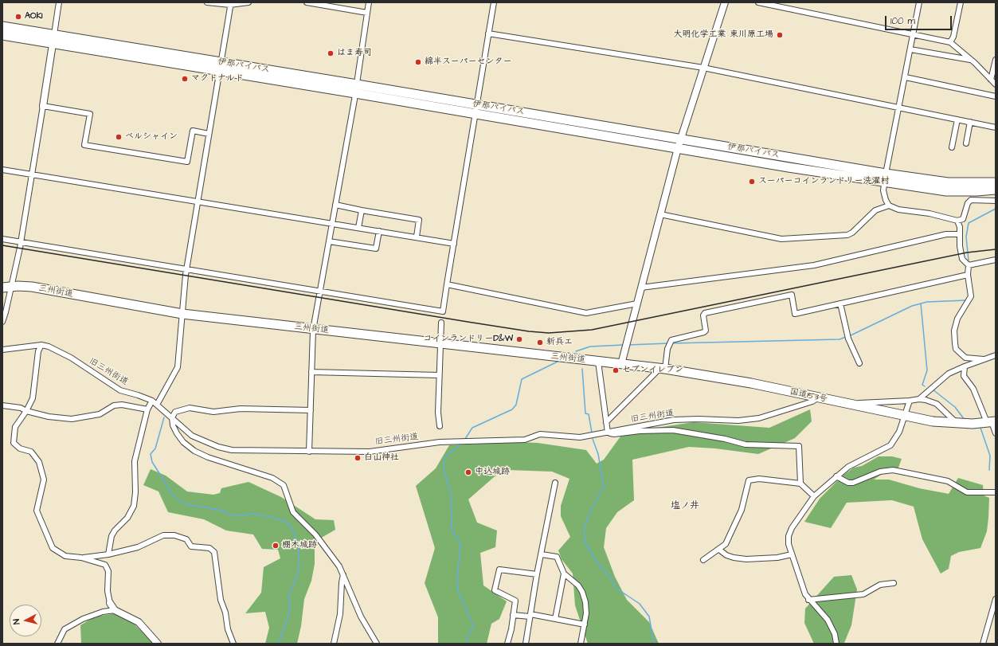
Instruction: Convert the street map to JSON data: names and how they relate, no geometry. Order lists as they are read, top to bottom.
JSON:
{
  "streets": {
    "highway": ["伊那バイパス", "三州街道", "国道153号"],
    "street": ["旧三州街道"]
  },
  "crossings": [
    ["三州街道", "国道153号"],
    ["旧三州街道", "国道153号"]
  ],
  "districts": ["塩ノ井"],
  "places": [
    "AOKI",
    "大明化学工業 東川原工場",
    "はま寿司",
    "綿半スーパーセンター",
    "マクドナルド",
    "ベルシャイン",
    "スーパーコインランドリー洗濯村",
    "コインランドリーD&W",
    "新兵エ",
    "セブンイレブン",
    "白山神社",
    "中込城跡",
    "棚木城跡"
  ],
  "scale_bar": "100 m",
  "north": "left"
}
